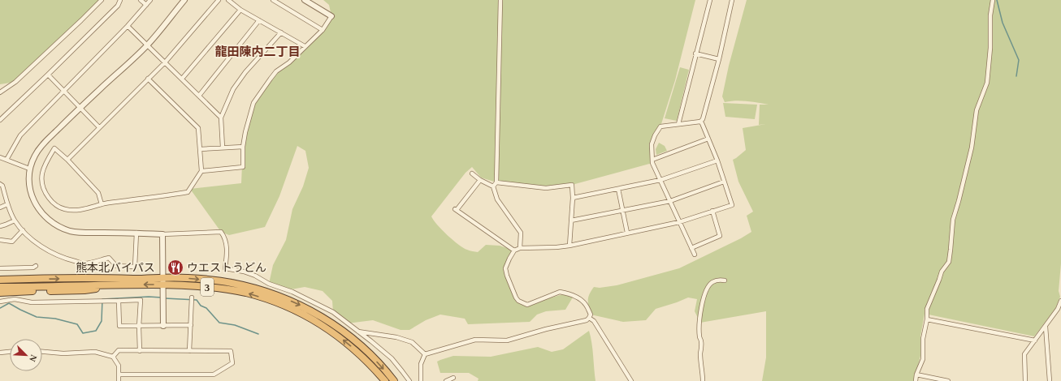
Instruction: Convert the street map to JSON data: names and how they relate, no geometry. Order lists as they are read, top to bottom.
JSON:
{
  "streets": {
    "highway": ["熊本北バイパス", "3"]
  },
  "districts": ["龍田陳内二丁目"],
  "places": {
    "restaurant": ["ウエストうどん"]
  },
  "north": "bottom right"
}
